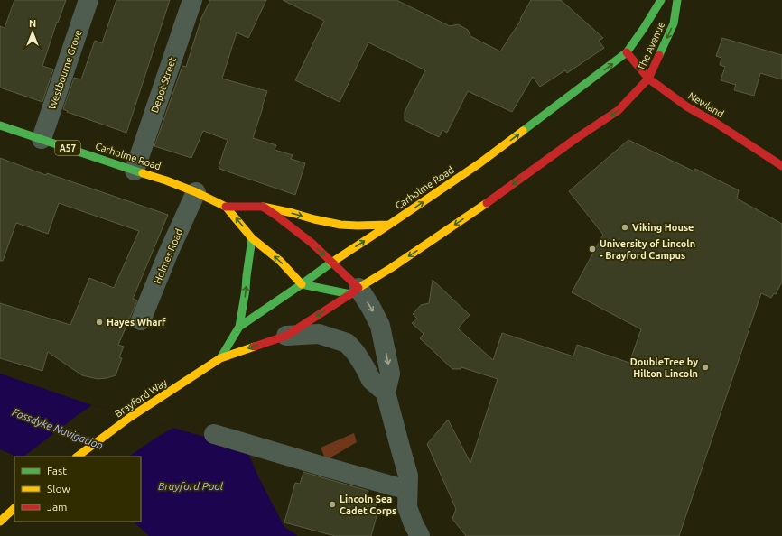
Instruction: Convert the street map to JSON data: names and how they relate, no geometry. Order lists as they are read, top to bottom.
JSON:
{
  "streets": {
    "main road": [
      "The Avenue",
      "Newland",
      "A57",
      "Carholme Road",
      "Brayford Way"
    ],
    "street": ["Westbourne Grove", "Depot Street", "Holmes Road"]
  },
  "crossings": [
    ["The Avenue", "Newland"],
    ["The Avenue", "Carholme Road"],
    ["Westbourne Grove", "Carholme Road"],
    ["Depot Street", "Carholme Road"],
    ["Newland", "Carholme Road"],
    ["Carholme Road", "Holmes Road"]
  ],
  "water": ["Fossdyke Navigation", "Brayford Pool"],
  "places": [
    "Viking House",
    "University of Lincoln - Brayford Campus",
    "Hayes Wharf",
    "DoubleTree by Hilton Lincoln",
    "Lincoln Sea Cadet Corps"
  ],
  "legend": ["Fast", "Slow", "Jam"],
  "north": "top"
}
